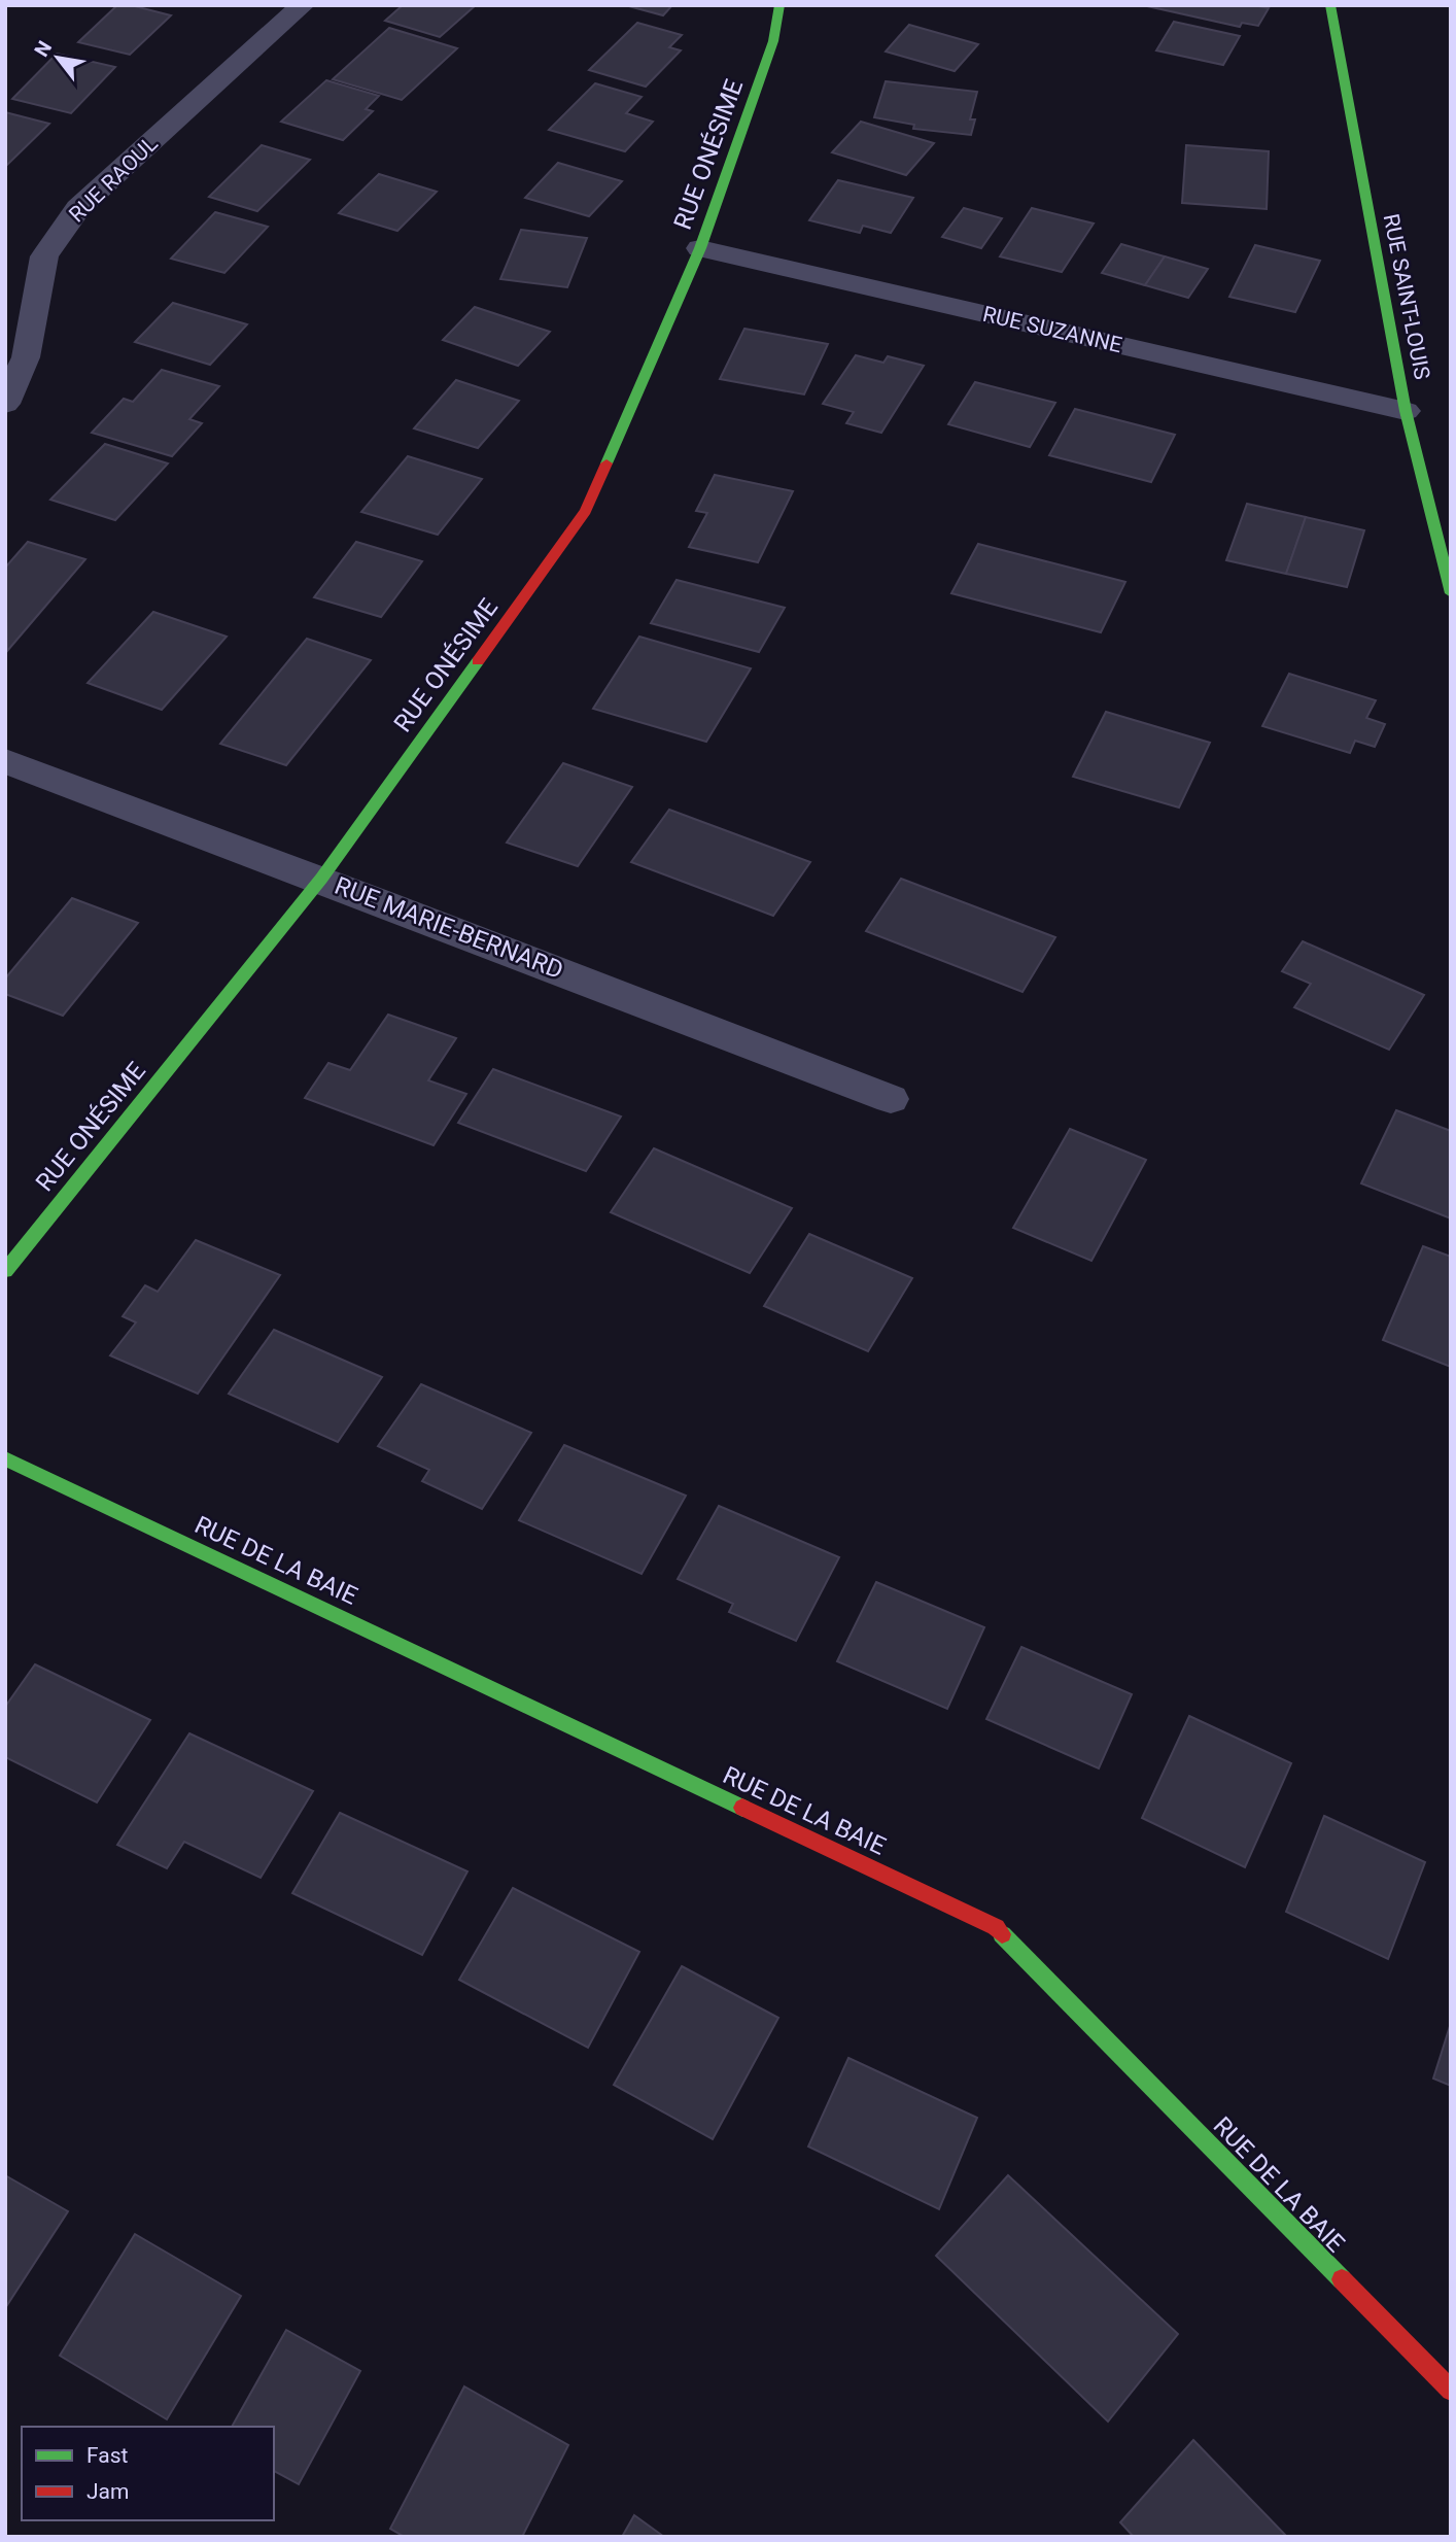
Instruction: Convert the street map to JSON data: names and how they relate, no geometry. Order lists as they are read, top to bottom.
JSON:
{
  "streets": {
    "street": [
      "RUE ONÉSIME",
      "RUE RAOUL",
      "RUE SAINT-LOUIS",
      "RUE SUZANNE",
      "RUE MARIE-BERNARD",
      "RUE DE LA BAIE"
    ]
  },
  "crossings": [
    ["RUE ONÉSIME", "RUE SUZANNE"],
    ["RUE ONÉSIME", "RUE MARIE-BERNARD"],
    ["RUE SAINT-LOUIS", "RUE SUZANNE"]
  ],
  "legend": ["Fast", "Jam"],
  "north": "top left"
}
